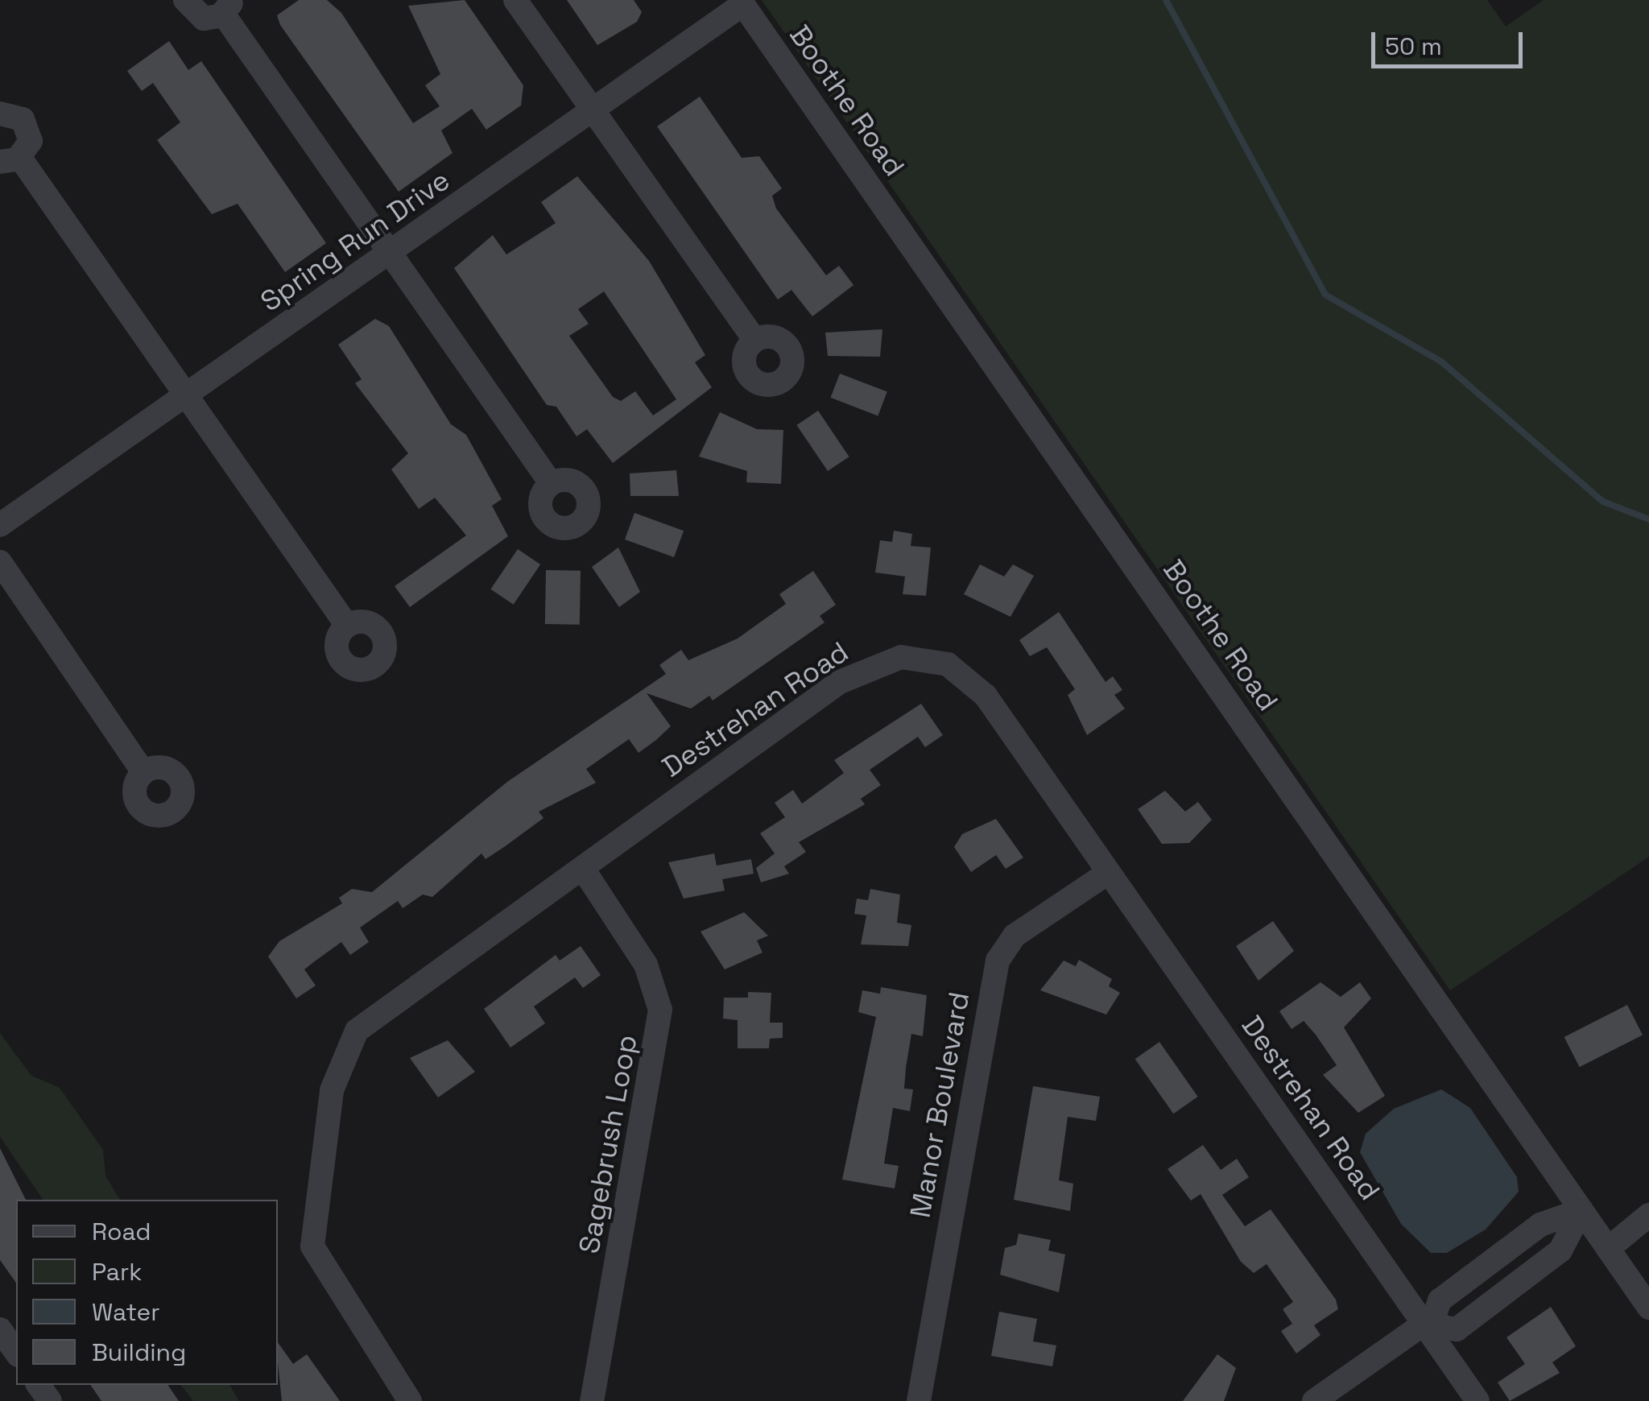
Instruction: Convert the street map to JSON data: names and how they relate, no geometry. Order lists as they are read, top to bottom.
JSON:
{
  "streets": {
    "street": [
      "Boothe Road",
      "Spring Run Drive",
      "Destrehan Road",
      "Manor Boulevard",
      "Sagebrush Loop"
    ]
  },
  "crossings": [
    ["Boothe Road", "Spring Run Drive"],
    ["Destrehan Road", "Manor Boulevard"],
    ["Destrehan Road", "Sagebrush Loop"]
  ],
  "legend": [
    "Road",
    "Park",
    "Water",
    "Building"
  ],
  "scale_bar": "50 m"
}
